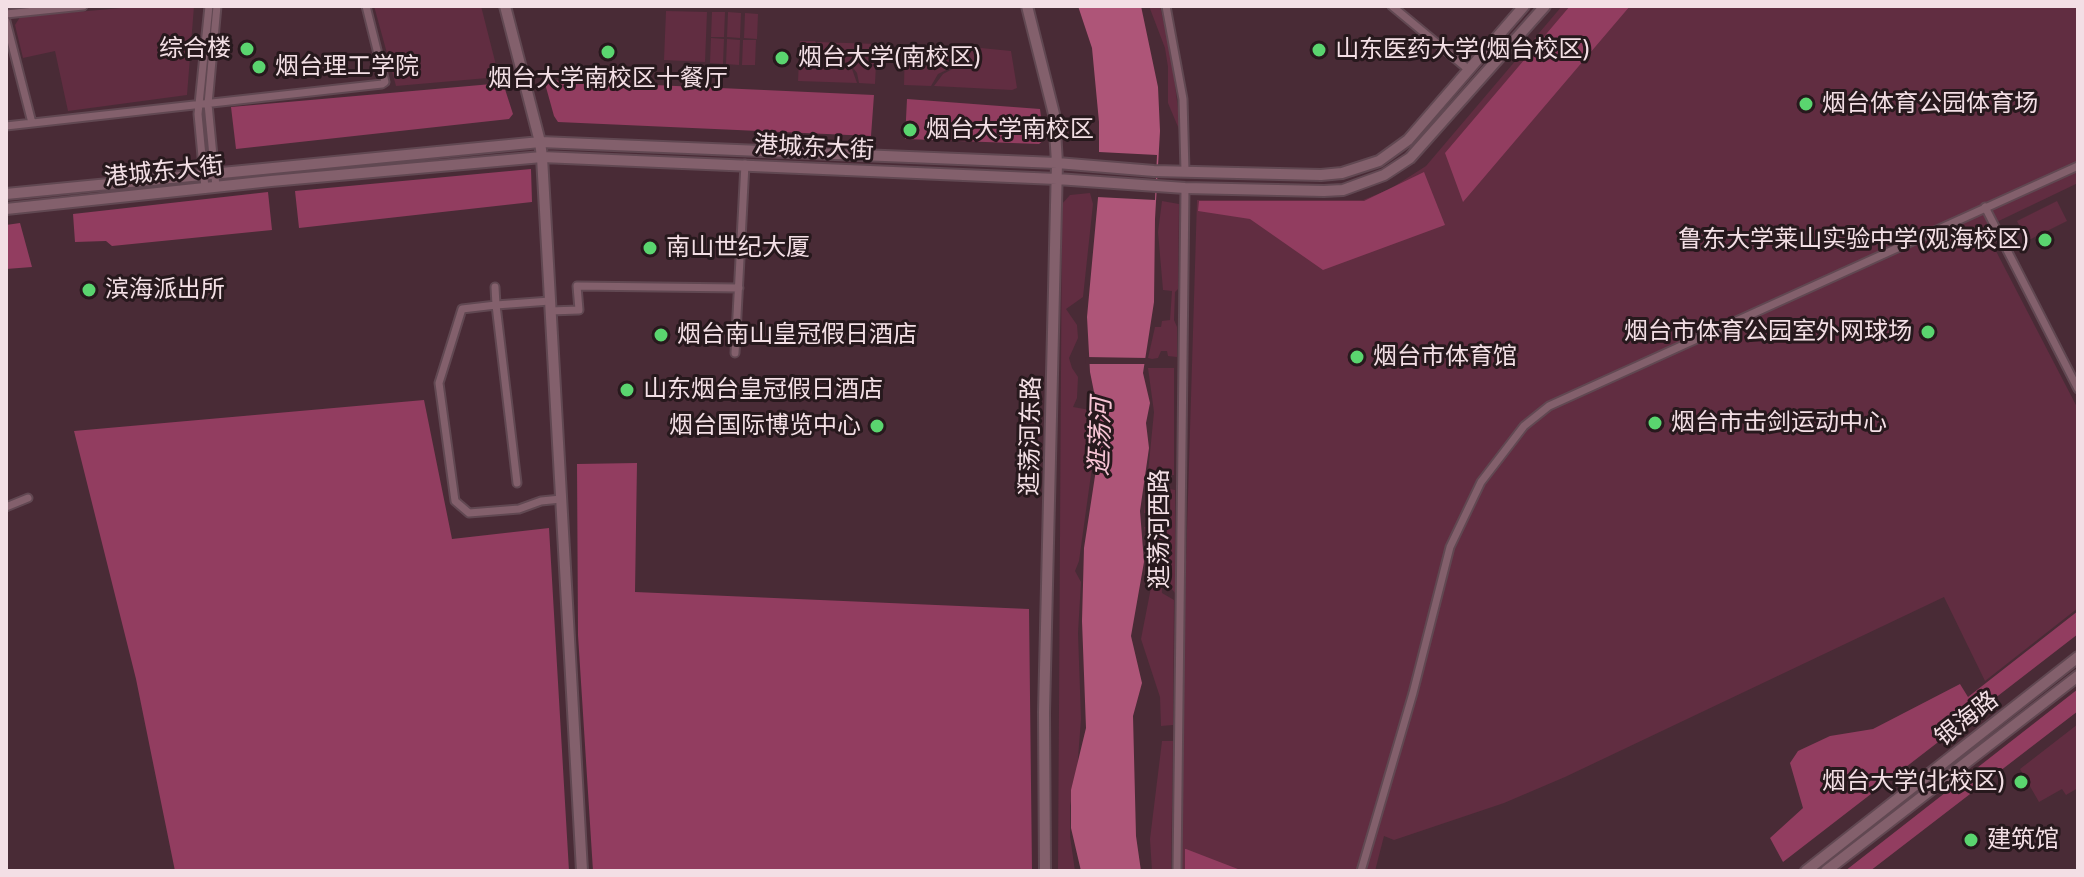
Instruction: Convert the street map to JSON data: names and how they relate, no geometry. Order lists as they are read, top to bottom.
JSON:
{
  "streets": {
    "main road": ["港城东大街", "逛荡河东路", "银海路"],
    "street": ["逛荡河西路"]
  },
  "crossings": [
    ["港城东大街", "逛荡河东路"],
    ["港城东大街", "逛荡河西路"]
  ],
  "water": ["逛荡河"],
  "places": [
    "综合楼",
    "山东医药大学(烟台校区)",
    "烟台大学南校区十餐厅",
    "烟台大学(南校区)",
    "烟台理工学院",
    "烟台体育公园体育场",
    "烟台大学南校区",
    "鲁东大学莱山实验中学(观海校区)",
    "南山世纪大厦",
    "滨海派出所",
    "烟台市体育公园室外网球场",
    "烟台南山皇冠假日酒店",
    "烟台市体育馆",
    "山东烟台皇冠假日酒店",
    "烟台市击剑运动中心",
    "烟台国际博览中心",
    "烟台大学(北校区)",
    "建筑馆"
  ]
}
